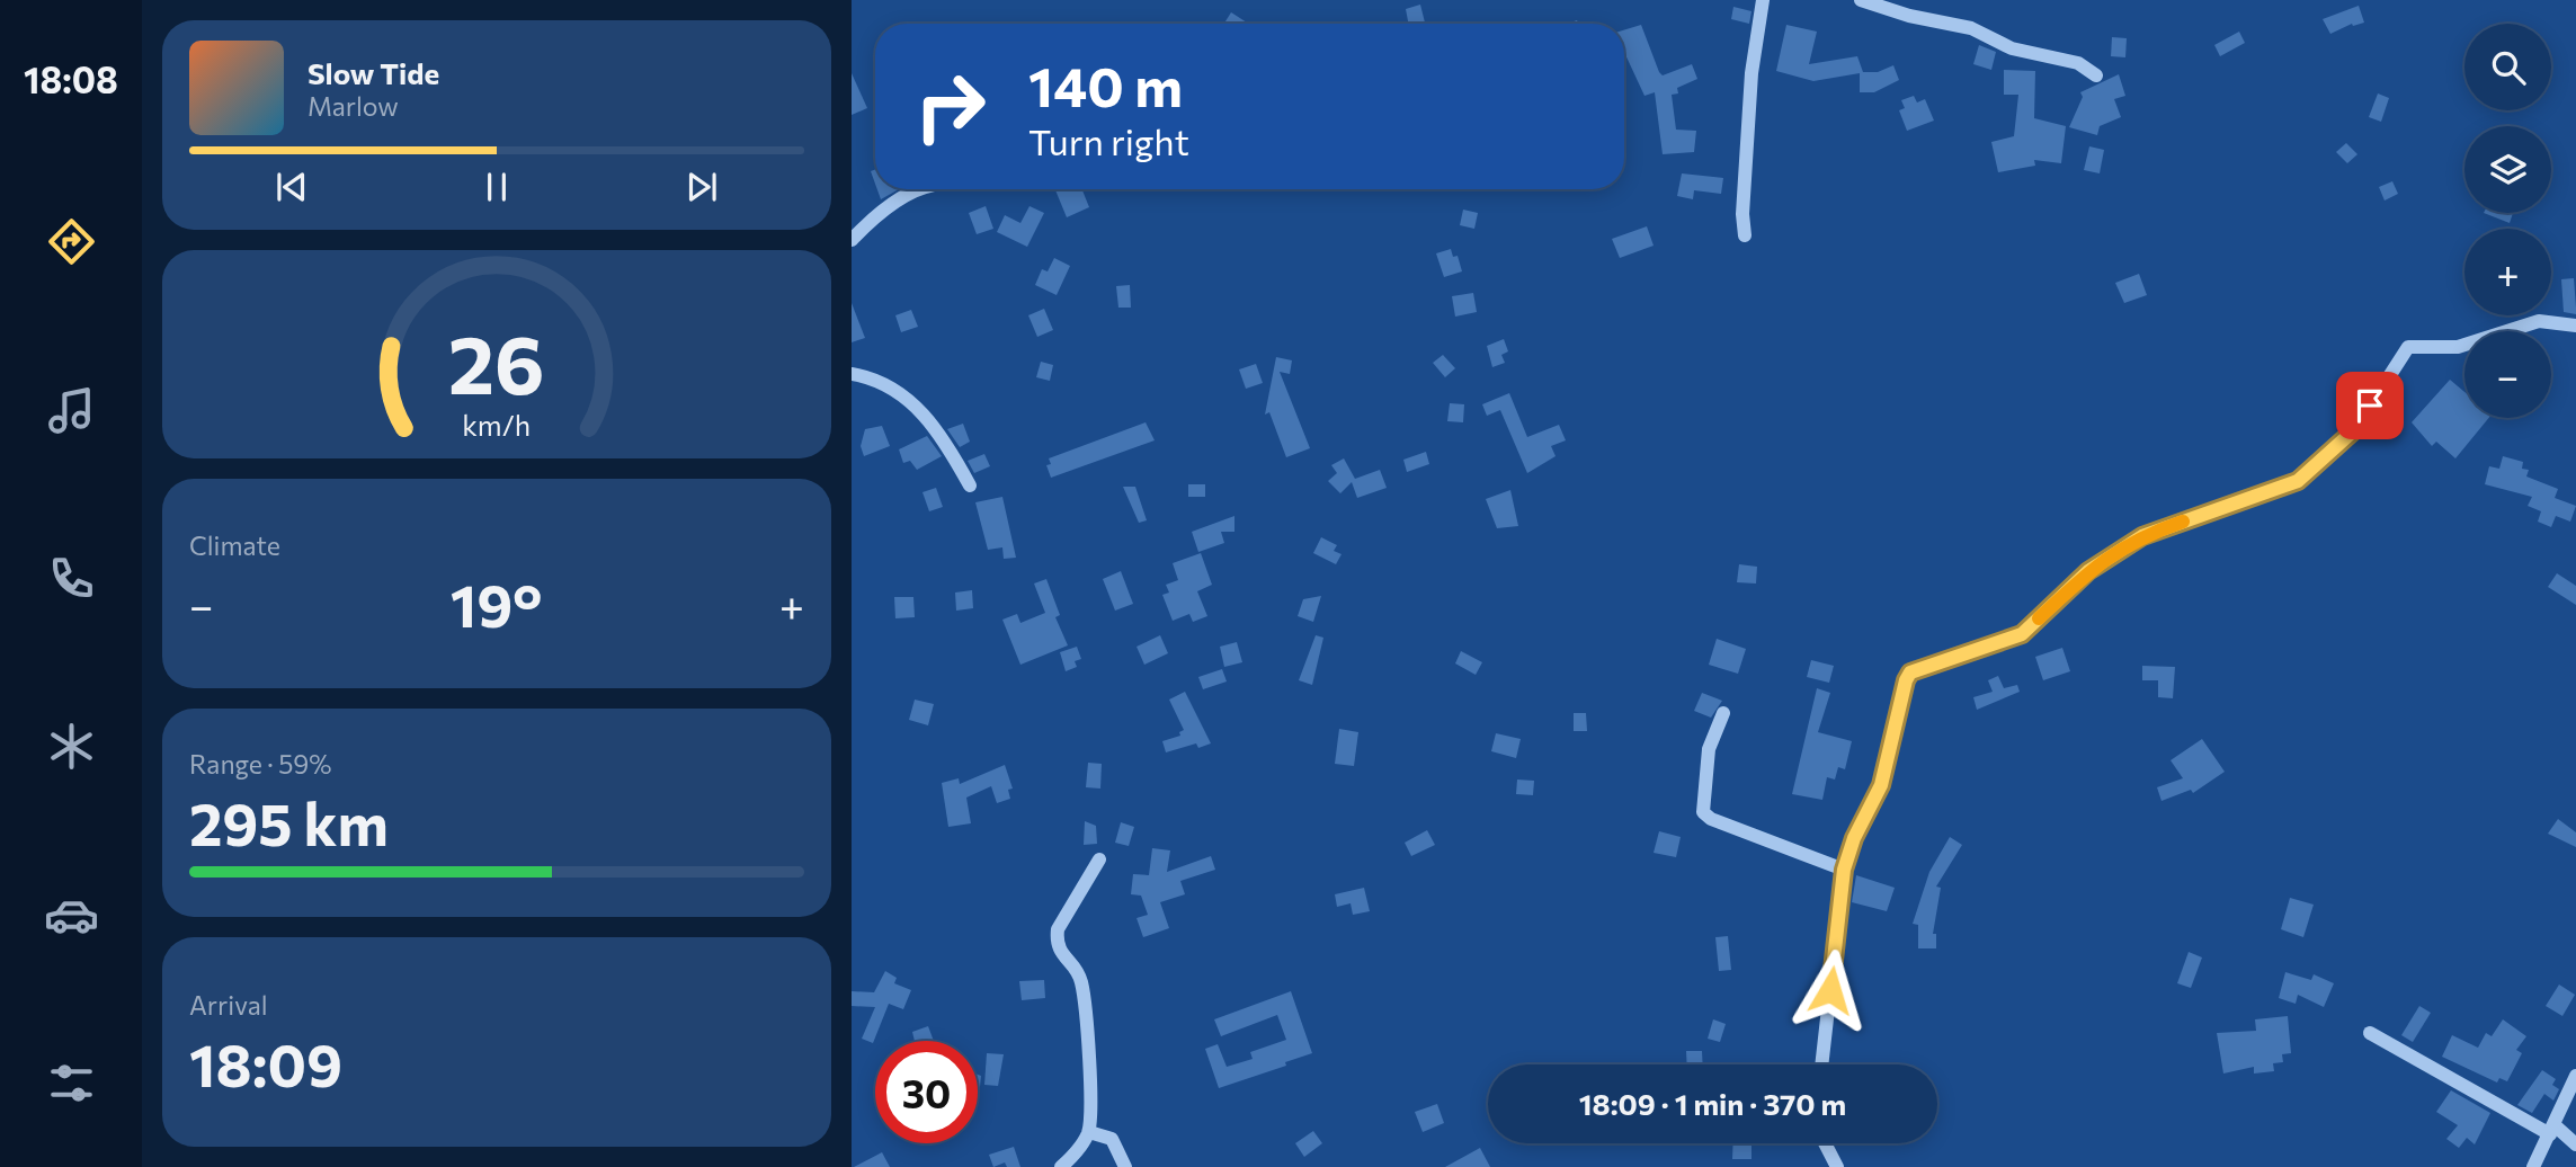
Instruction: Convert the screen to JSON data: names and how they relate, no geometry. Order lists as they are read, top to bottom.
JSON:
{
  "page": {
    "tabs": "18:08",
    "map_buttons": ["+", "−"],
    "turn": ["140 m", "Turn right"],
    "song": ["Slow Tide", "Marlow"],
    "tile": [
      "Climate",
      ["Range · 59%", "295 km"],
      ["Arrival", "18:09"]
    ],
    "heat": ["−", "19°", "+"],
    "limit": "30",
    "trip": "18:09 · 1 min · 370 m",
    "gauge": ["26", "km/h"]
  }
}
